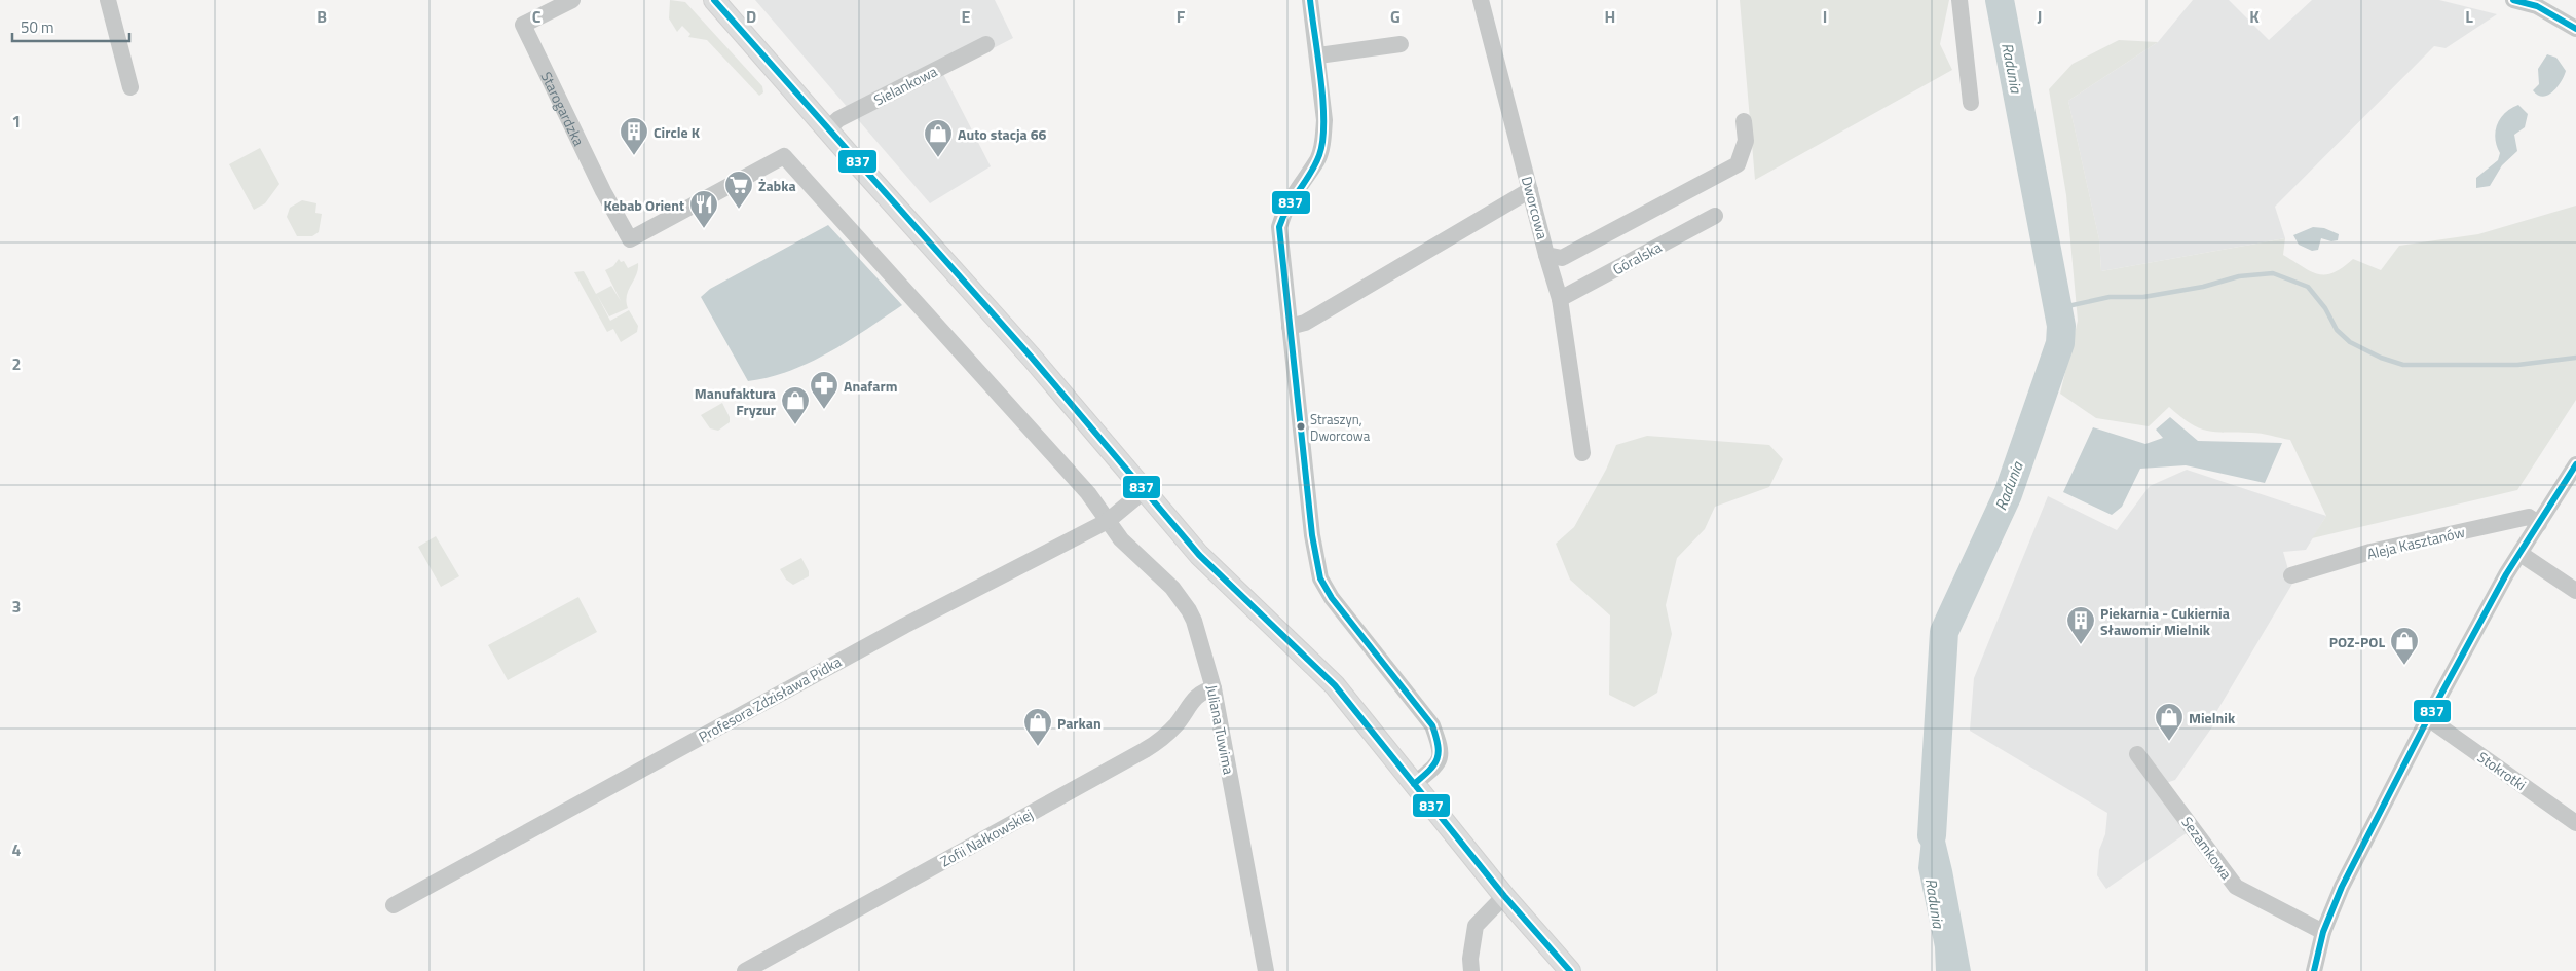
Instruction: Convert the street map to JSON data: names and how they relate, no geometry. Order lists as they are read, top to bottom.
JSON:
{
  "streets": {
    "street": [
      "Sielankowa",
      "Starogardzka",
      "Dworcowa",
      "Góralska",
      "Aleja Kasztanów",
      "Profesora Zdzisława Pidka",
      "Juliana Tuwima",
      "Stokrotki",
      "Zofii Nałkowskiej",
      "Sezamkowa"
    ]
  },
  "crossings": [
    ["Starogardzka", "Juliana Tuwima"],
    ["Profesora Zdzisława Pidka", "Juliana Tuwima"],
    ["Juliana Tuwima", "Zofii Nałkowskiej"]
  ],
  "water": ["Radunia"],
  "places": {
    "building": ["Circle K", "Piekarnia - Cukiernia Sławomir Mielnik"],
    "shop": [
      "Auto stacja 66",
      "Manufaktura Fryzur",
      "POZ-POL",
      "Mielnik",
      "Parkan"
    ],
    "supermarket": ["Żabka"],
    "restaurant": ["Kebab Orient"],
    "pharmacy": ["Anafarm"],
    "other": ["Straszyn, Dworcowa"]
  },
  "lines": ["transit line 837"],
  "scale_bar": "50 m",
  "grid": {
    "columns": [
      "B",
      "C",
      "D",
      "E",
      "F",
      "G",
      "H",
      "I",
      "J",
      "K",
      "L"
    ],
    "rows": [
      "1",
      "2",
      "3",
      "4"
    ]
  }
}
